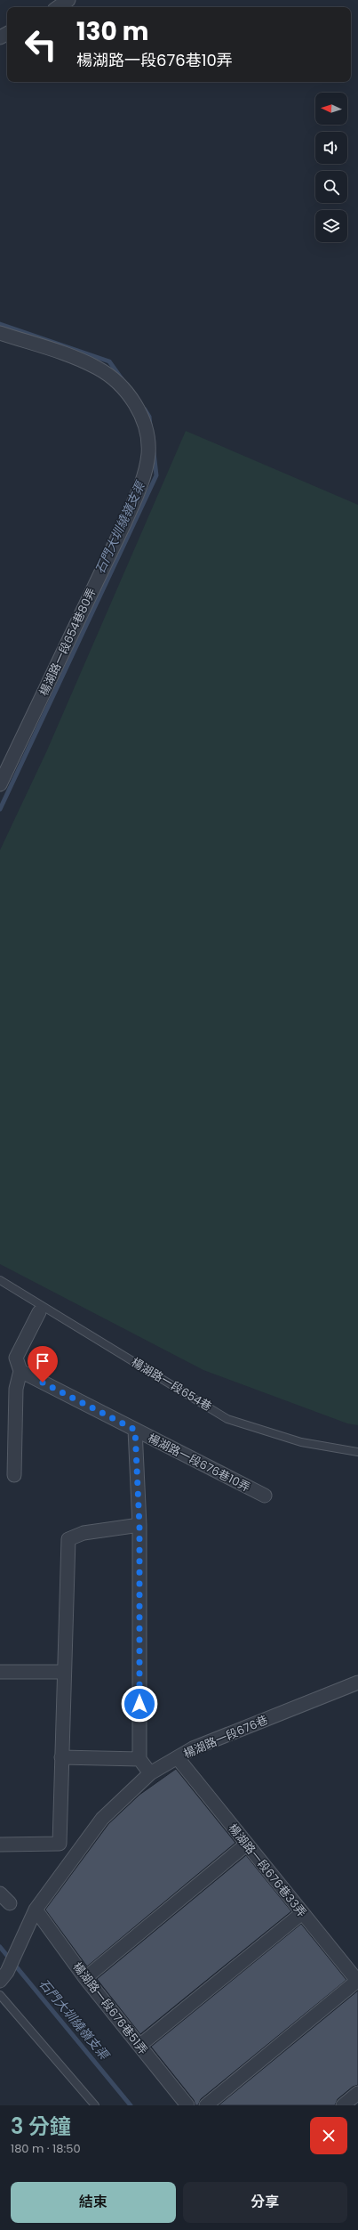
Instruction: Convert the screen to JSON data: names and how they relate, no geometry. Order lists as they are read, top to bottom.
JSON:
{
  "streets": {
    "street": [
      "楊湖路一段654巷80弄",
      "楊湖路一段676巷10弄",
      "楊湖路一段676巷",
      "楊湖路一段676巷33弄",
      "楊湖路一段676巷51弄"
    ],
    "lane": ["楊湖路一段654巷"]
  },
  "crossings": [
    ["楊湖路一段676巷", "楊湖路一段676巷33弄"],
    ["楊湖路一段676巷", "楊湖路一段676巷51弄"]
  ],
  "water": ["石門大圳繞嶺支渠"],
  "north": "left",
  "page": {
    "turn": ["130 m", "楊湖路一段676巷10弄"],
    "heading": ["3 分鐘", "180 m · 18:50"],
    "buttons": ["結束", "分享"]
  }
}
